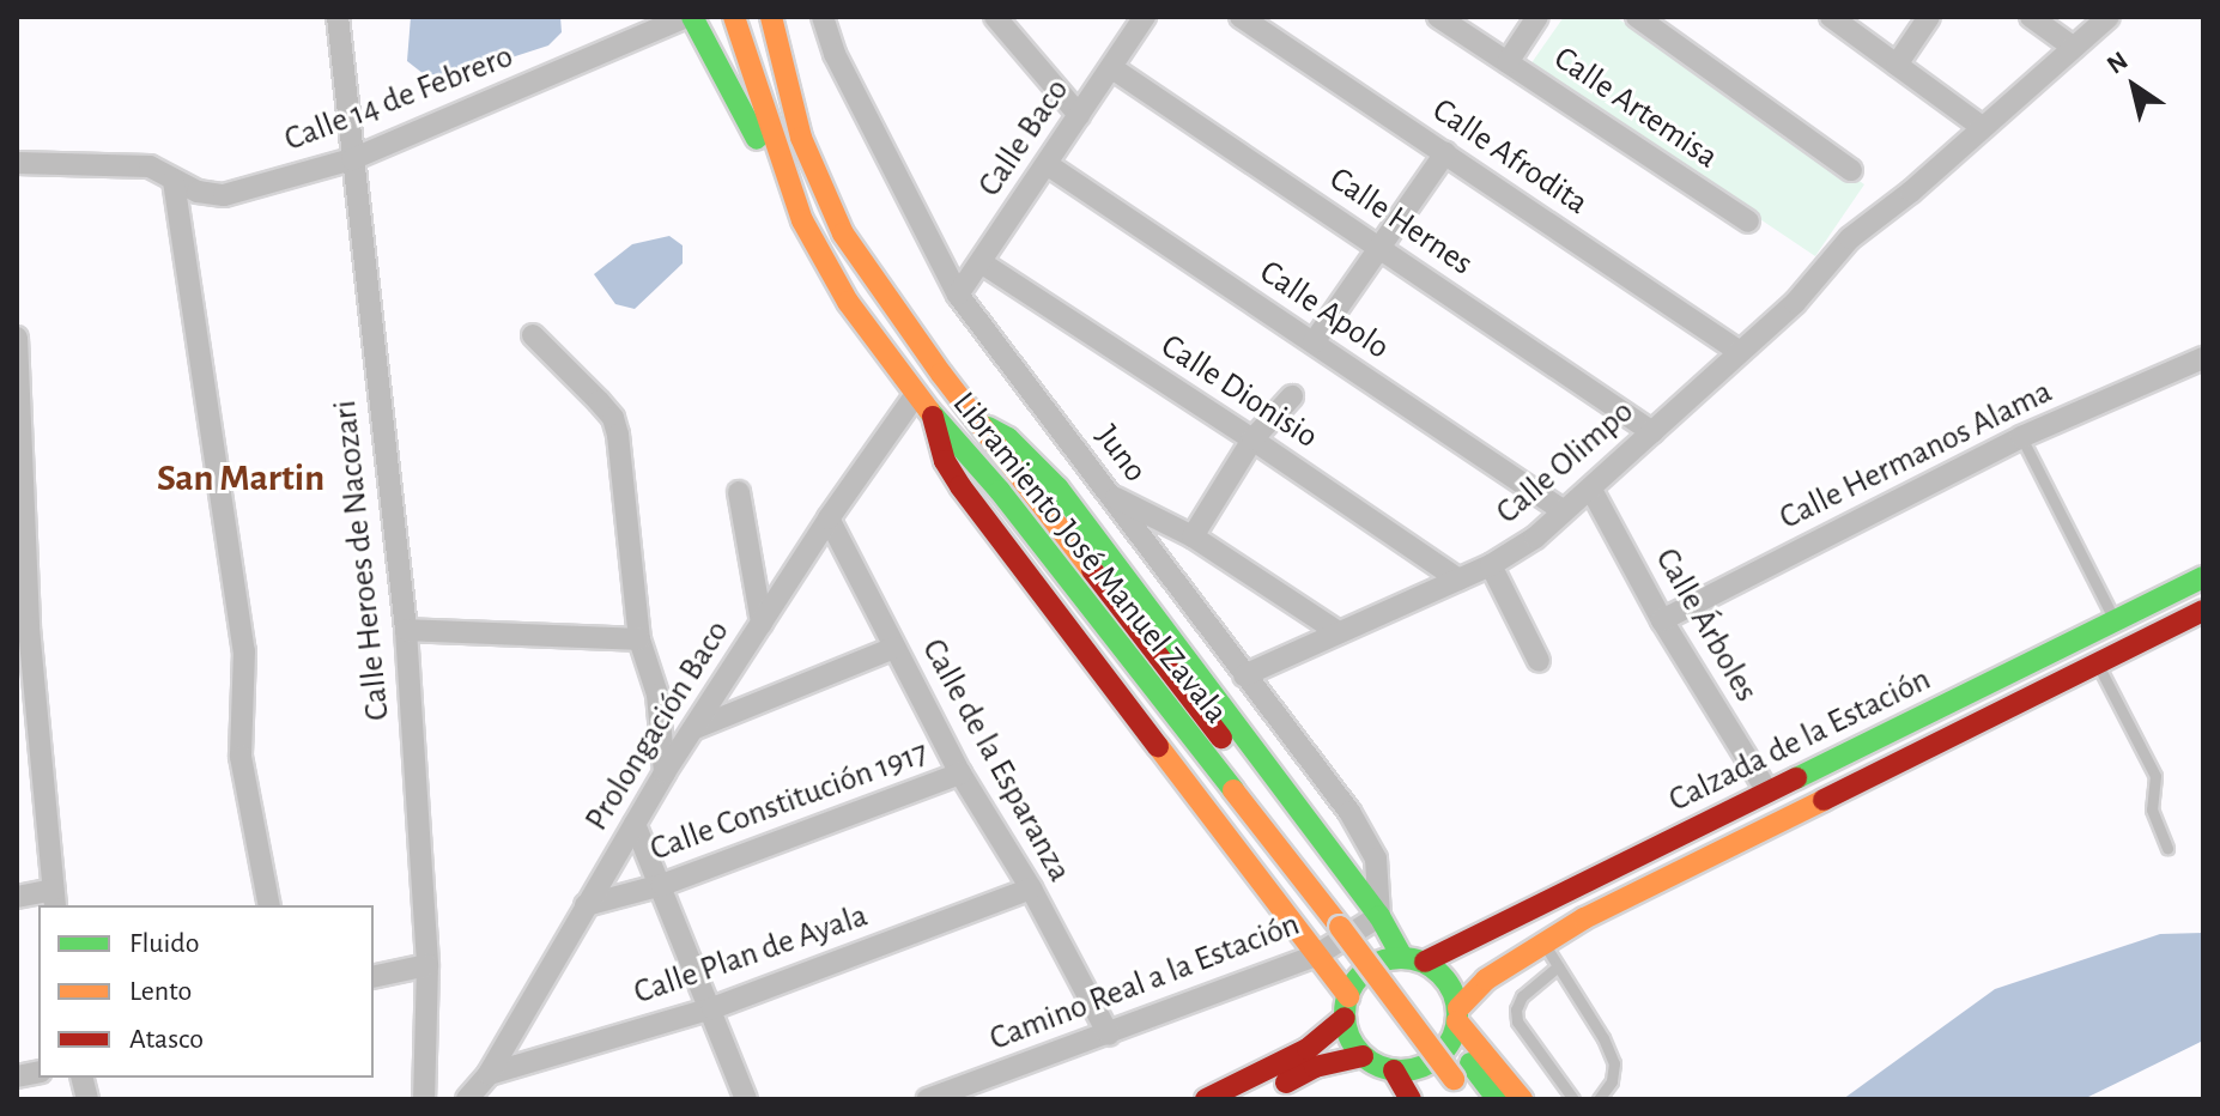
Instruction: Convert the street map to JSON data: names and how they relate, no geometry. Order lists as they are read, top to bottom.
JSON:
{
  "streets": {
    "main road": ["Libramiento José Manuel Zavala", "Calzada de la Estación"],
    "street": [
      "Calle 14 de Febrero",
      "Calle Artemisa",
      "Calle Baco",
      "Calle Afrodita",
      "Calle Hernes",
      "Calle Apolo",
      "Calle Dionisio",
      "Juno",
      "Calle Hermanos Alama",
      "Calle Olimpo",
      "Calle Heroes de Nacozari",
      "Calle Árboles",
      "Prolongación Baco",
      "Calle de la Esparanza",
      "Calle Constitución 1917",
      "Calle Plan de Ayala",
      "Camino Real a la Estación"
    ]
  },
  "crossings": [
    ["Calle 14 de Febrero", "Calle Heroes de Nacozari"],
    ["Calle Baco", "Calle Hernes"],
    ["Calle Baco", "Calle Apolo"],
    ["Calle Baco", "Calle Dionisio"],
    ["Calle Baco", "Juno"],
    ["Calle Afrodita", "Calle Olimpo"],
    ["Calle Hernes", "Calle Olimpo"],
    ["Calle Apolo", "Calle Olimpo"],
    ["Calle Dionisio", "Calle Olimpo"],
    ["Juno", "Calle Olimpo"],
    ["Juno", "Camino Real a la Estación"],
    ["Calle Hermanos Alama", "Calle Árboles"],
    ["Calle Olimpo", "Calle Árboles"],
    ["Libramiento José Manuel Zavala", "Prolongación Baco"],
    ["Calle Árboles", "Calzada de la Estación"],
    ["Prolongación Baco", "Calle de la Esparanza"],
    ["Prolongación Baco", "Calle Constitución 1917"],
    ["Prolongación Baco", "Calle Plan de Ayala"],
    ["Calle de la Esparanza", "Calle Constitución 1917"],
    ["Calle de la Esparanza", "Calle Plan de Ayala"],
    ["Calle de la Esparanza", "Camino Real a la Estación"]
  ],
  "districts": ["San Martin"],
  "legend": ["Fluido", "Lento", "Atasco"],
  "north": "top left"
}
